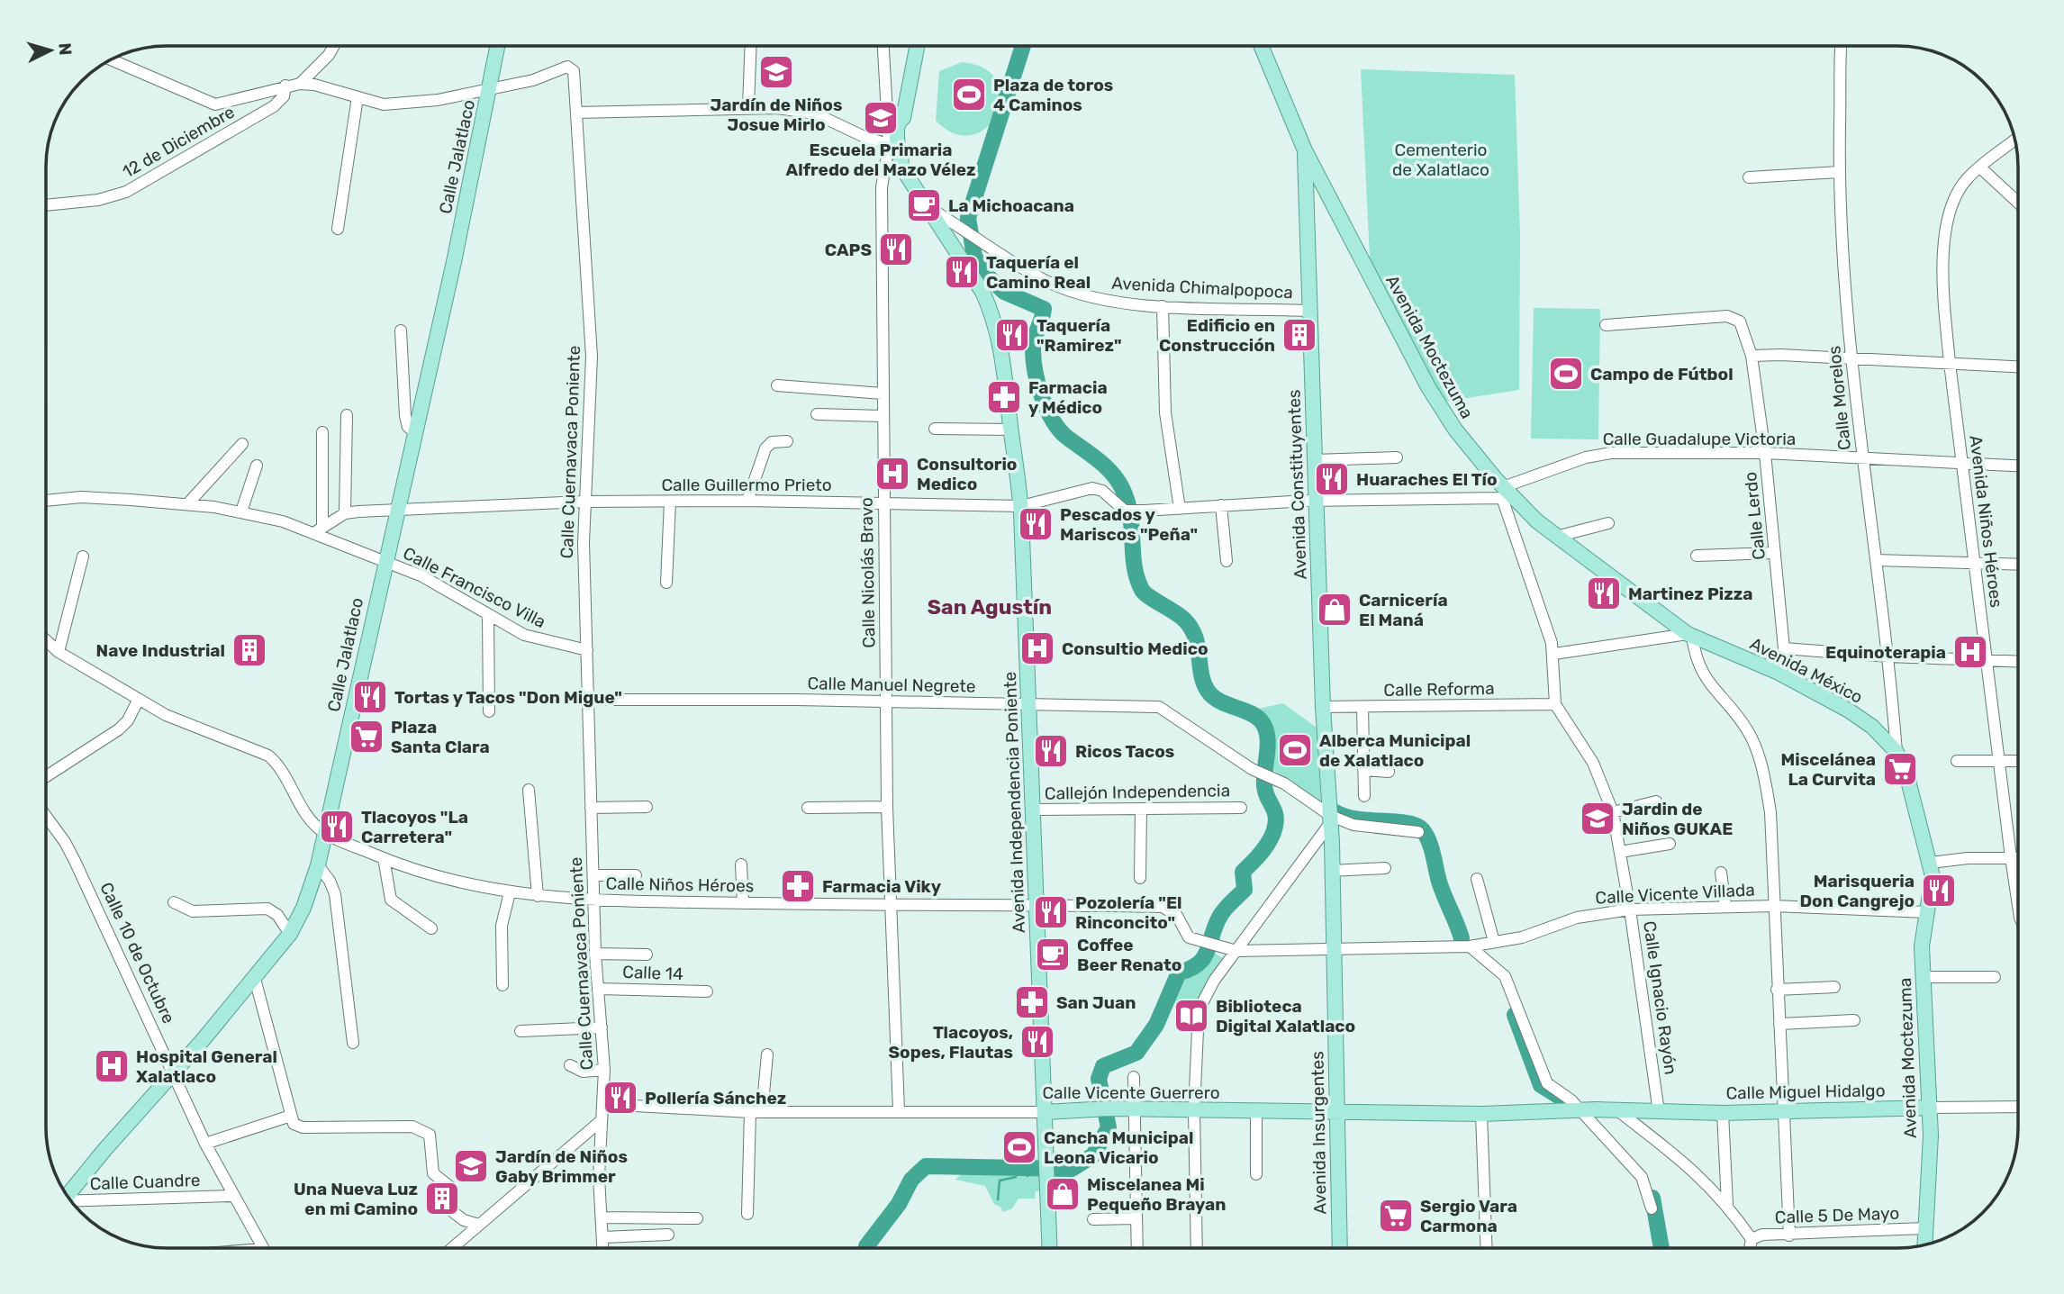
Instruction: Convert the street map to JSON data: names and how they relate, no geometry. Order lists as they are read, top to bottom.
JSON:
{
  "streets": {
    "main road": [
      "Calle Jalatlaco",
      "Avenida Moctezuma",
      "Avenida Constituyentes",
      "Avenida México",
      "Avenida Independencia Poniente",
      "Calle Miguel Hidalgo",
      "Calle Vicente Guerrero",
      "Avenida Insurgentes"
    ],
    "street": [
      "12 de Diciembre",
      "Avenida Chimalpopoca",
      "Calle Morelos",
      "Calle Guadalupe Victoria",
      "Calle Cuernavaca Poniente",
      "Calle Guillermo Prieto",
      "Calle Lerdo",
      "Avenida Niños Héroes",
      "Calle Nicolás Bravo",
      "Calle Francisco Villa",
      "Calle Manuel Negrete",
      "Calle Reforma",
      "Callejón Independencia",
      "Calle Niños Héroes",
      "Calle Vicente Villada",
      "Calle 10 de Octubre",
      "Calle 14",
      "Calle Ignacio Rayón",
      "Calle Cuandre",
      "Calle 5 De Mayo"
    ]
  },
  "crossings": [
    ["Calle Jalatlaco", "Calle Cuernavaca Poniente"],
    ["Calle Jalatlaco", "Calle Guillermo Prieto"],
    ["Calle Jalatlaco", "Calle Francisco Villa"],
    ["Calle Jalatlaco", "Calle Niños Héroes"],
    ["Calle Jalatlaco", "Calle 10 de Octubre"],
    ["Avenida Chimalpopoca", "Avenida Constituyentes"],
    ["Avenida Chimalpopoca", "Avenida Independencia Poniente"],
    ["Avenida Moctezuma", "Calle Guadalupe Victoria"],
    ["Avenida Moctezuma", "Avenida Constituyentes"],
    ["Avenida Moctezuma", "Avenida México"],
    ["Avenida Moctezuma", "Calle Vicente Villada"],
    ["Avenida Moctezuma", "Calle Miguel Hidalgo"],
    ["Avenida Moctezuma", "Calle 5 De Mayo"],
    ["Calle Morelos", "Calle Guadalupe Victoria"],
    ["Calle Morelos", "Avenida México"],
    ["Calle Guadalupe Victoria", "Calle Guillermo Prieto"],
    ["Calle Guadalupe Victoria", "Avenida Constituyentes"],
    ["Calle Guadalupe Victoria", "Calle Lerdo"],
    ["Calle Cuernavaca Poniente", "Calle Guillermo Prieto"],
    ["Calle Cuernavaca Poniente", "Calle Francisco Villa"],
    ["Calle Cuernavaca Poniente", "Calle Manuel Negrete"],
    ["Calle Cuernavaca Poniente", "Calle Niños Héroes"],
    ["Calle Cuernavaca Poniente", "Calle 14"],
    ["Calle Cuernavaca Poniente", "Calle Vicente Guerrero"],
    ["Calle Guillermo Prieto", "Calle Nicolás Bravo"],
    ["Calle Guillermo Prieto", "Avenida Independencia Poniente"],
    ["Avenida Constituyentes", "Calle Manuel Negrete"],
    ["Avenida Constituyentes", "Calle Reforma"],
    ["Avenida Constituyentes", "Avenida Insurgentes"],
    ["Calle Lerdo", "Avenida México"],
    ["Calle Nicolás Bravo", "Calle Manuel Negrete"],
    ["Calle Nicolás Bravo", "Avenida Independencia Poniente"],
    ["Calle Nicolás Bravo", "Calle Niños Héroes"],
    ["Calle Nicolás Bravo", "Calle Vicente Guerrero"],
    ["Calle Manuel Negrete", "Avenida Independencia Poniente"],
    ["Calle Manuel Negrete", "Avenida Insurgentes"],
    ["Calle Reforma", "Calle Ignacio Rayón"],
    ["Callejón Independencia", "Avenida Independencia Poniente"],
    ["Avenida Independencia Poniente", "Calle Niños Héroes"],
    ["Avenida Independencia Poniente", "Calle Vicente Guerrero"],
    ["Calle Niños Héroes", "Calle Vicente Villada"],
    ["Calle Vicente Villada", "Calle Ignacio Rayón"],
    ["Calle Vicente Villada", "Avenida Insurgentes"],
    ["Calle 10 de Octubre", "Calle Cuandre"],
    ["Calle Ignacio Rayón", "Calle Miguel Hidalgo"],
    ["Calle Ignacio Rayón", "Calle Vicente Guerrero"],
    ["Calle Miguel Hidalgo", "Calle Vicente Guerrero"],
    ["Calle Vicente Guerrero", "Avenida Insurgentes"]
  ],
  "districts": ["San Agustín"],
  "parks": ["Cementerio de Xalatlaco"],
  "places": {
    "school or university": [
      "Jardín de Niños Josue Mirlo",
      "Escuela Primaria Alfredo del Mazo Vélez",
      "Jardin de Niños GUKAE",
      "Jardín de Niños Gaby Brimmer"
    ],
    "sports": [
      "Plaza de toros 4 Caminos",
      "Campo de Fútbol",
      "Alberca Municipal de Xalatlaco",
      "Cancha Municipal Leona Vicario"
    ],
    "cafe": ["La Michoacana", "Coffee Beer Renato"],
    "restaurant": [
      "CAPS",
      "Taquería el Camino Real",
      "Taquería \"Ramirez\"",
      "Huaraches El Tío",
      "Pescados y Mariscos \"Peña\"",
      "Martinez Pizza",
      "Tortas y Tacos \"Don Migue\"",
      "Ricos Tacos",
      "Tlacoyos \"La Carretera\"",
      "Marisqueria Don Cangrejo",
      "Pozolería \"El Rinconcito\"",
      "Tlacoyos, Sopes, Flautas",
      "Pollería Sánchez"
    ],
    "building": ["Edificio en Construcción", "Nave Industrial", "Una Nueva Luz en mi Camino"],
    "pharmacy": ["Farmacia y Médico", "Farmacia Viky", "San Juan"],
    "hospital": [
      "Consultorio Medico",
      "Consultio Medico",
      "Equinoterapia",
      "Hospital General Xalatlaco"
    ],
    "shop": ["Carnicería El Maná", "Miscelanea Mi Pequeño Brayan"],
    "supermarket": ["Plaza Santa Clara", "Miscelánea La Curvita", "Sergio Vara Carmona"],
    "library": ["Biblioteca Digital Xalatlaco"]
  },
  "north": "right"
}
